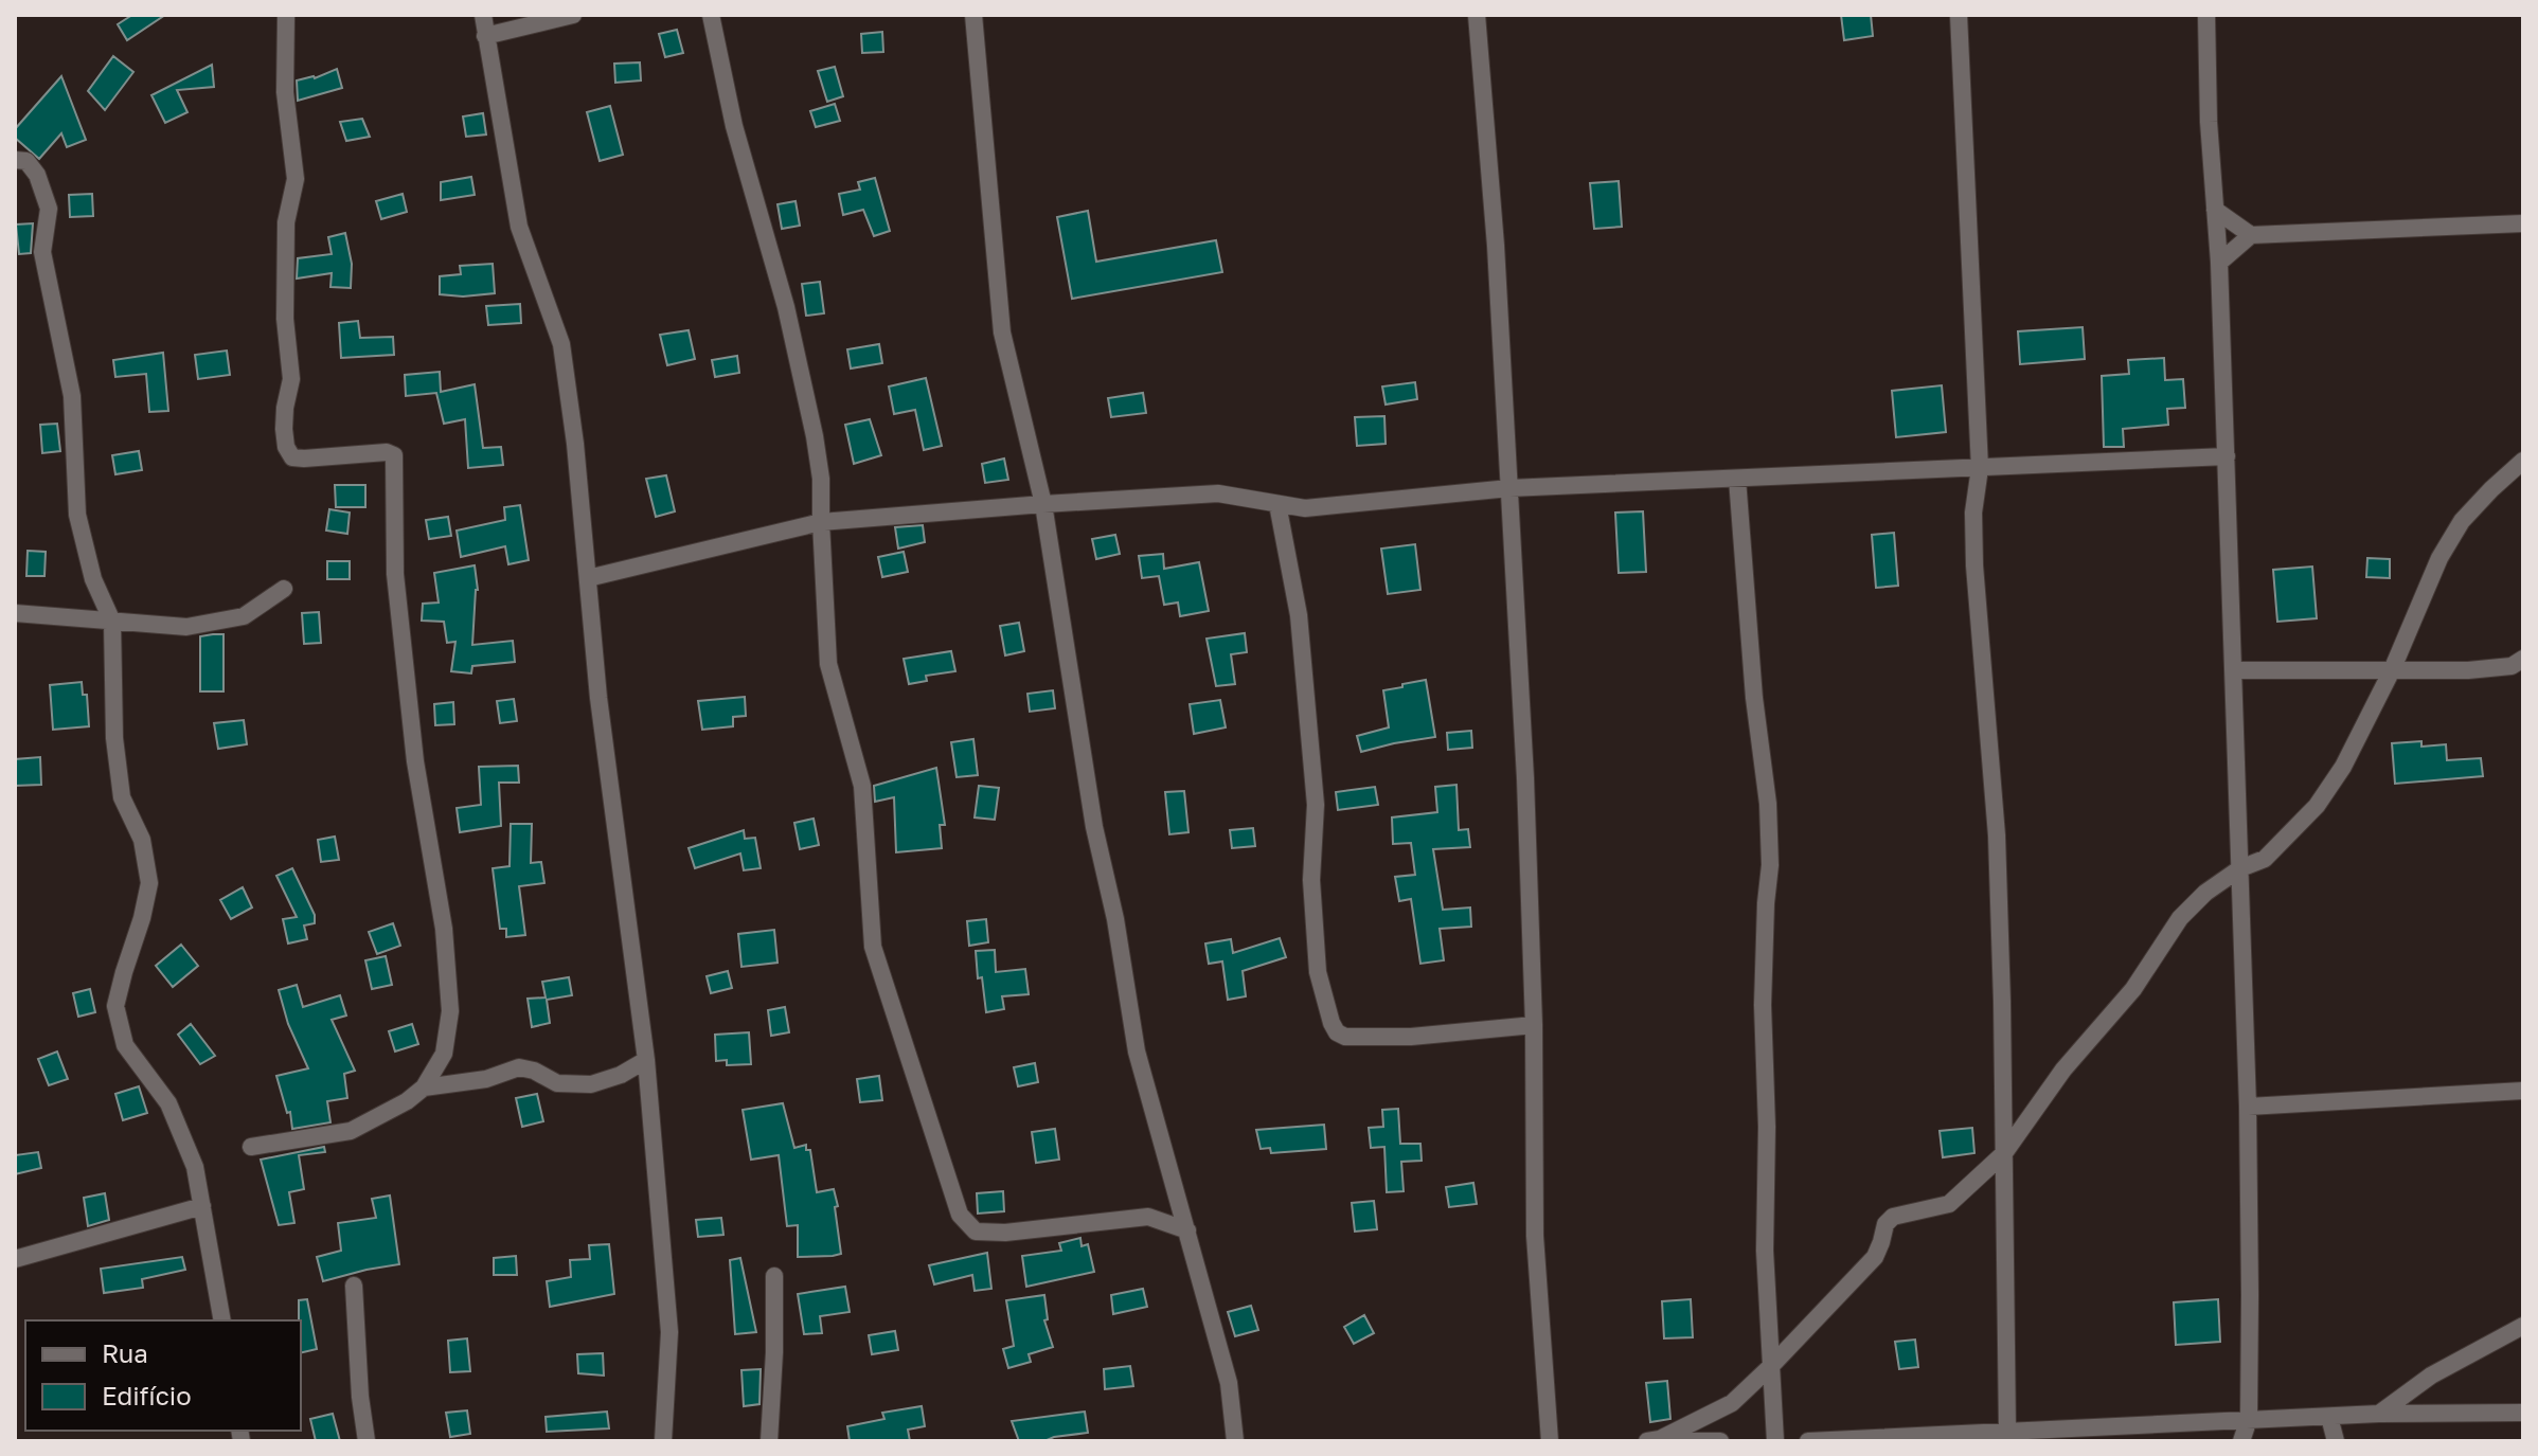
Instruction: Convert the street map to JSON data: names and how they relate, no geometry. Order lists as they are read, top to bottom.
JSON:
{
  "legend": ["Rua", "Edifício"]
}
